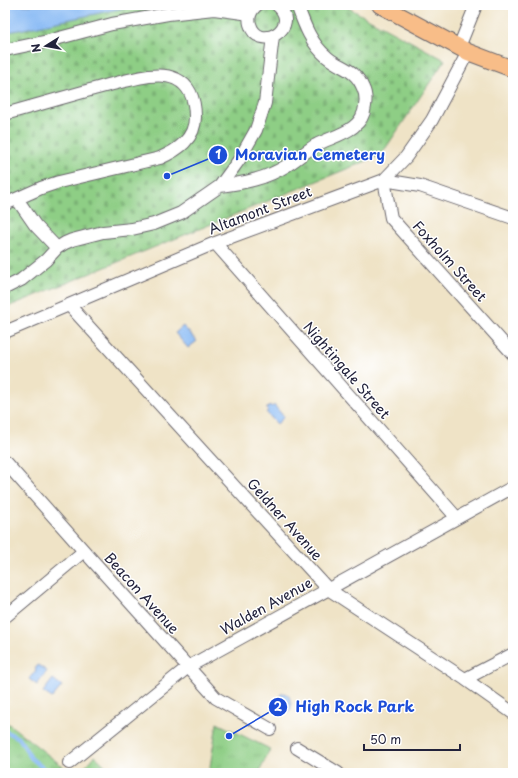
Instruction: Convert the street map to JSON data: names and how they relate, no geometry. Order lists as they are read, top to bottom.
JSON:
{
  "streets": {
    "street": [
      "Altamont Street",
      "Foxholm Street",
      "Nightingale Street",
      "Geldner Avenue",
      "Beacon Avenue",
      "Walden Avenue"
    ]
  },
  "crossings": [
    ["Altamont Street", "Foxholm Street"],
    ["Altamont Street", "Nightingale Street"],
    ["Altamont Street", "Geldner Avenue"],
    ["Nightingale Street", "Walden Avenue"],
    ["Geldner Avenue", "Walden Avenue"],
    ["Beacon Avenue", "Walden Avenue"]
  ],
  "places": ["Moravian Cemetery", "High Rock Park"],
  "scale_bar": "50 m",
  "north": "left"
}
